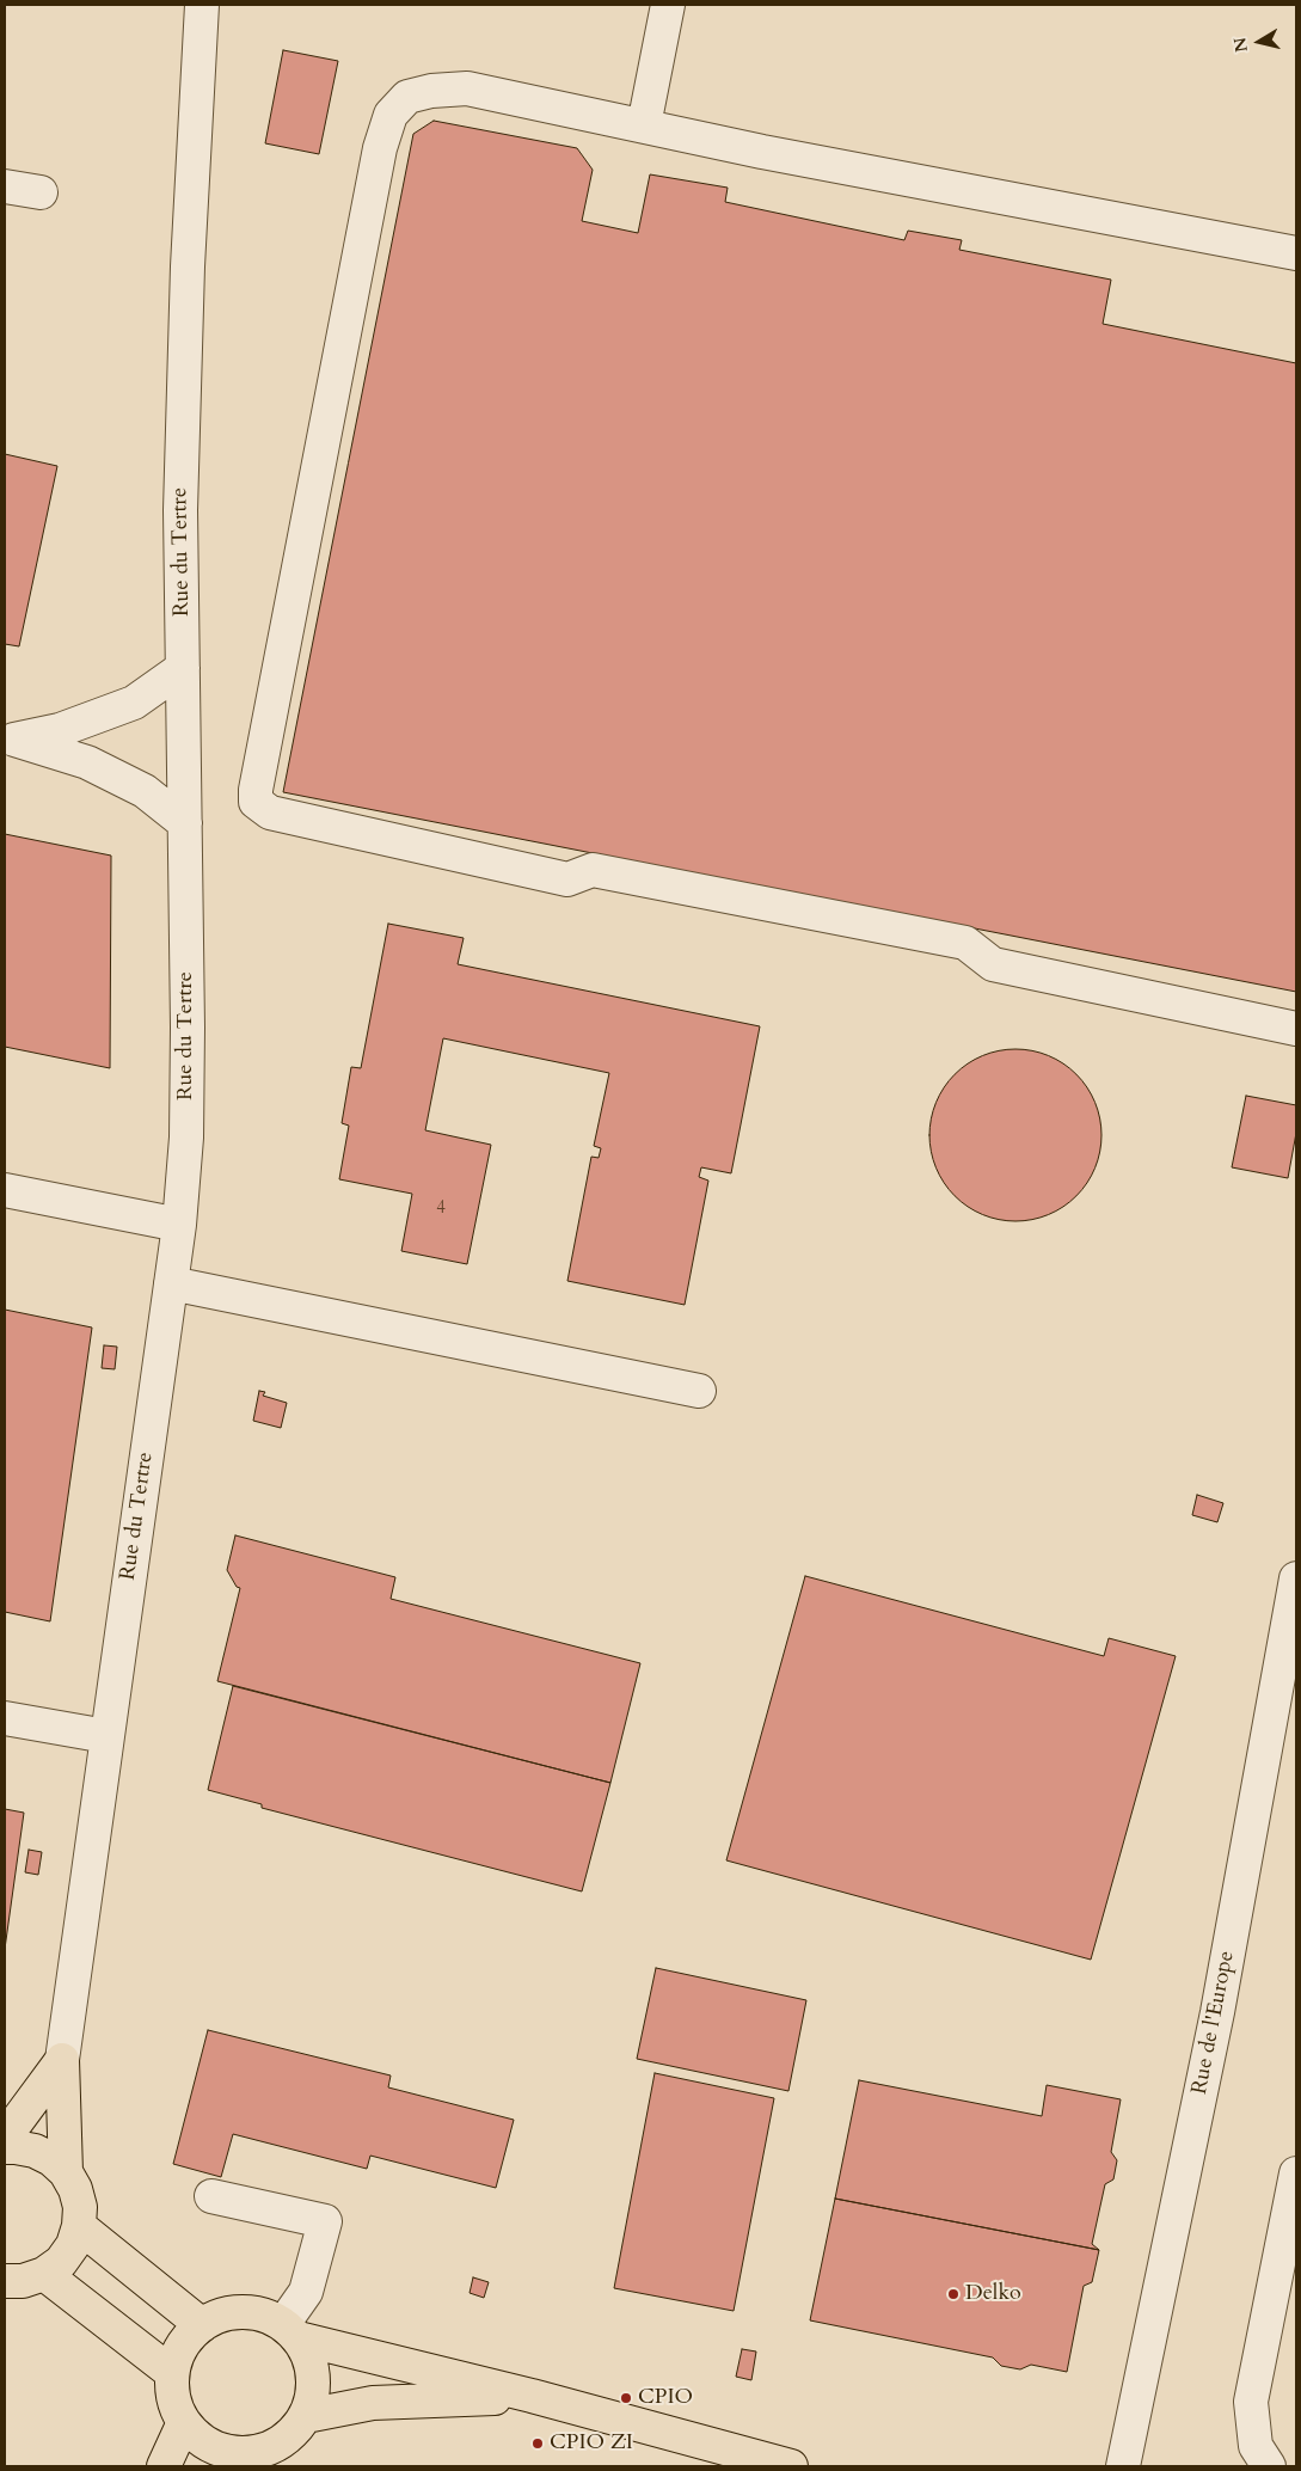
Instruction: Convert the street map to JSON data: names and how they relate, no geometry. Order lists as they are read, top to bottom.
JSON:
{
  "streets": {
    "street": ["Rue du Tertre", "Rue de l'Europe"]
  },
  "places": ["Delko", "CPIO", "CPIO ZI"],
  "house_numbers": ["4"],
  "north": "left"
}
